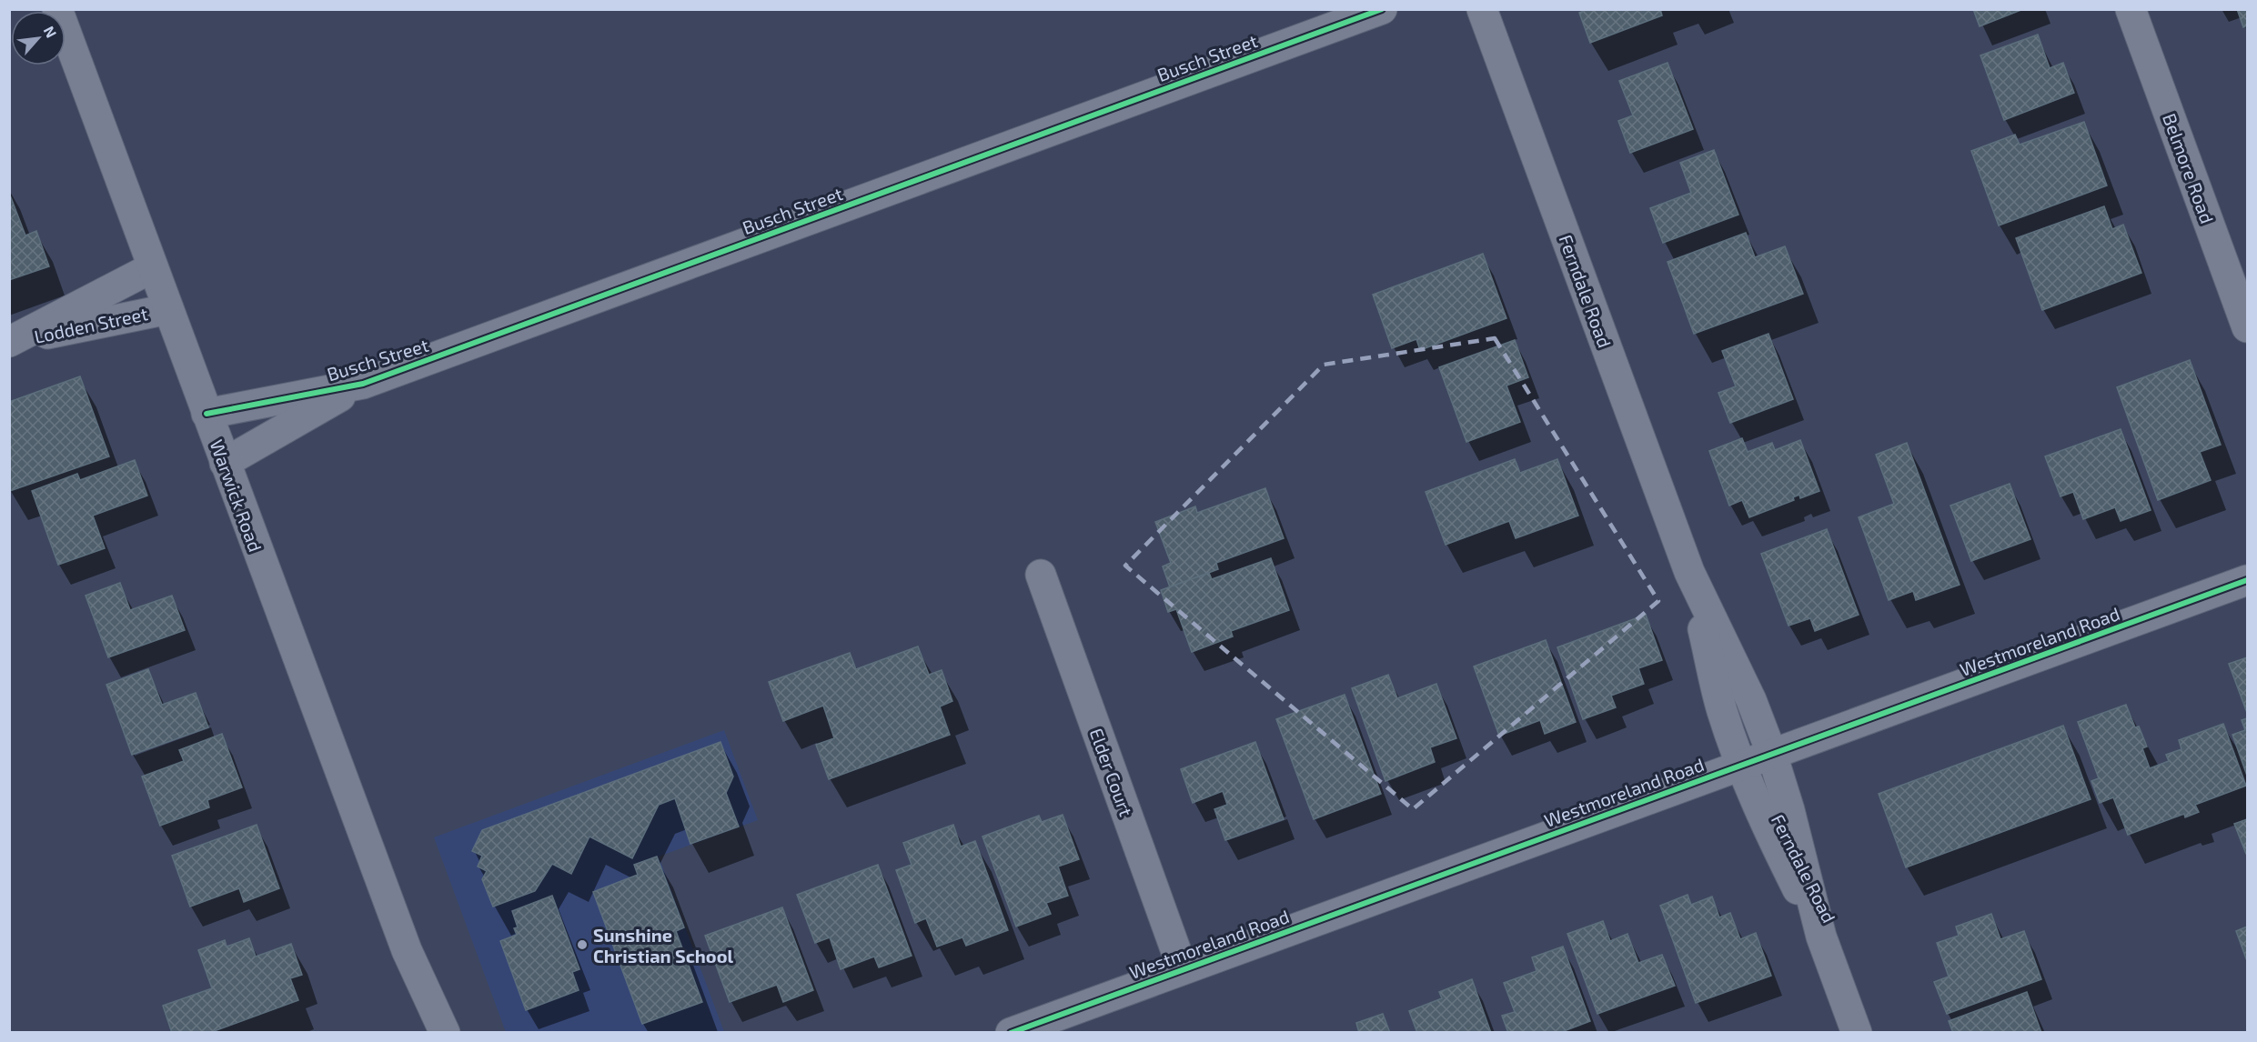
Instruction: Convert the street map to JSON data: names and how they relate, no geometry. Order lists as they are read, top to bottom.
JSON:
{
  "streets": {
    "street": [
      "Busch Street",
      "Belmore Road",
      "Ferndale Road",
      "Lodden Street",
      "Warwick Road",
      "Westmoreland Road",
      "Elder Court"
    ]
  },
  "crossings": [
    ["Busch Street", "Warwick Road"],
    ["Ferndale Road", "Westmoreland Road"],
    ["Lodden Street", "Warwick Road"],
    ["Westmoreland Road", "Elder Court"]
  ],
  "places": ["Sunshine Christian School"],
  "north": "top right"
}
